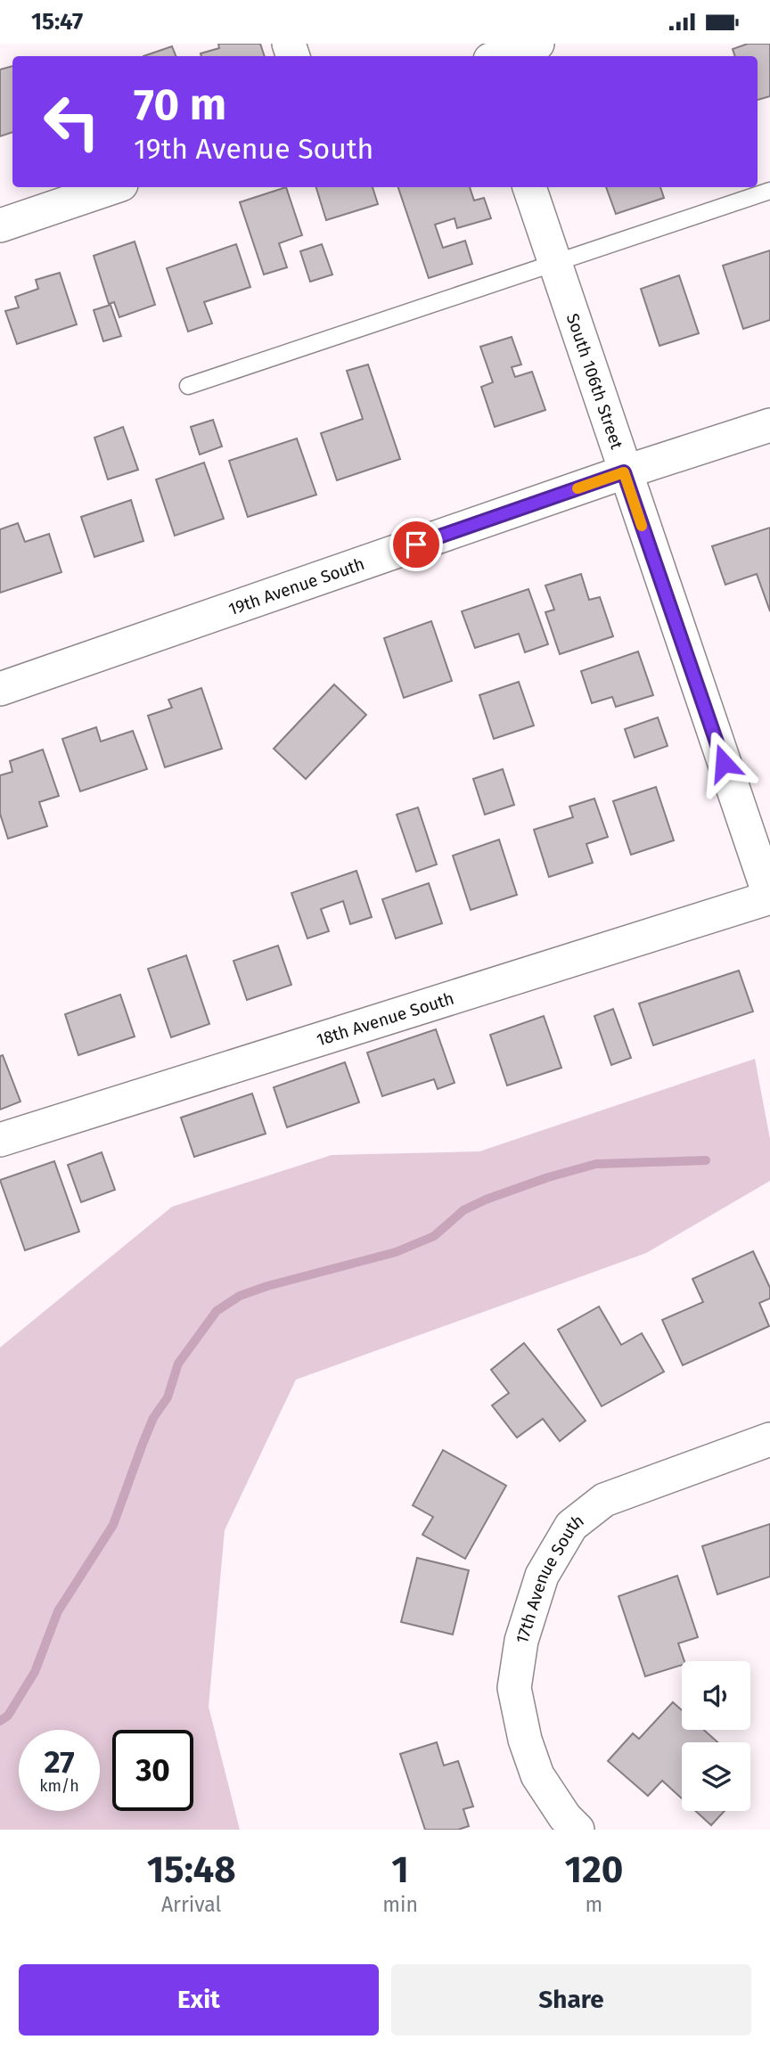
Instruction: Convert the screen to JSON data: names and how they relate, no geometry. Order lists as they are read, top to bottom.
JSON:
{
  "streets": {
    "street": [
      "South 106th Street",
      "19th Avenue South",
      "18th Avenue South",
      "17th Avenue South"
    ]
  },
  "crossings": [
    ["South 106th Street", "19th Avenue South"],
    ["South 106th Street", "18th Avenue South"]
  ],
  "page": {
    "status": "15:47",
    "turn": ["70 m", "19th Avenue South"],
    "speed": "27 km/h",
    "limit": "30",
    "eta": [
      "15:48",
      "Arrival",
      "1",
      "min",
      "120",
      "m"
    ],
    "buttons": ["Exit", "Share"]
  }
}
